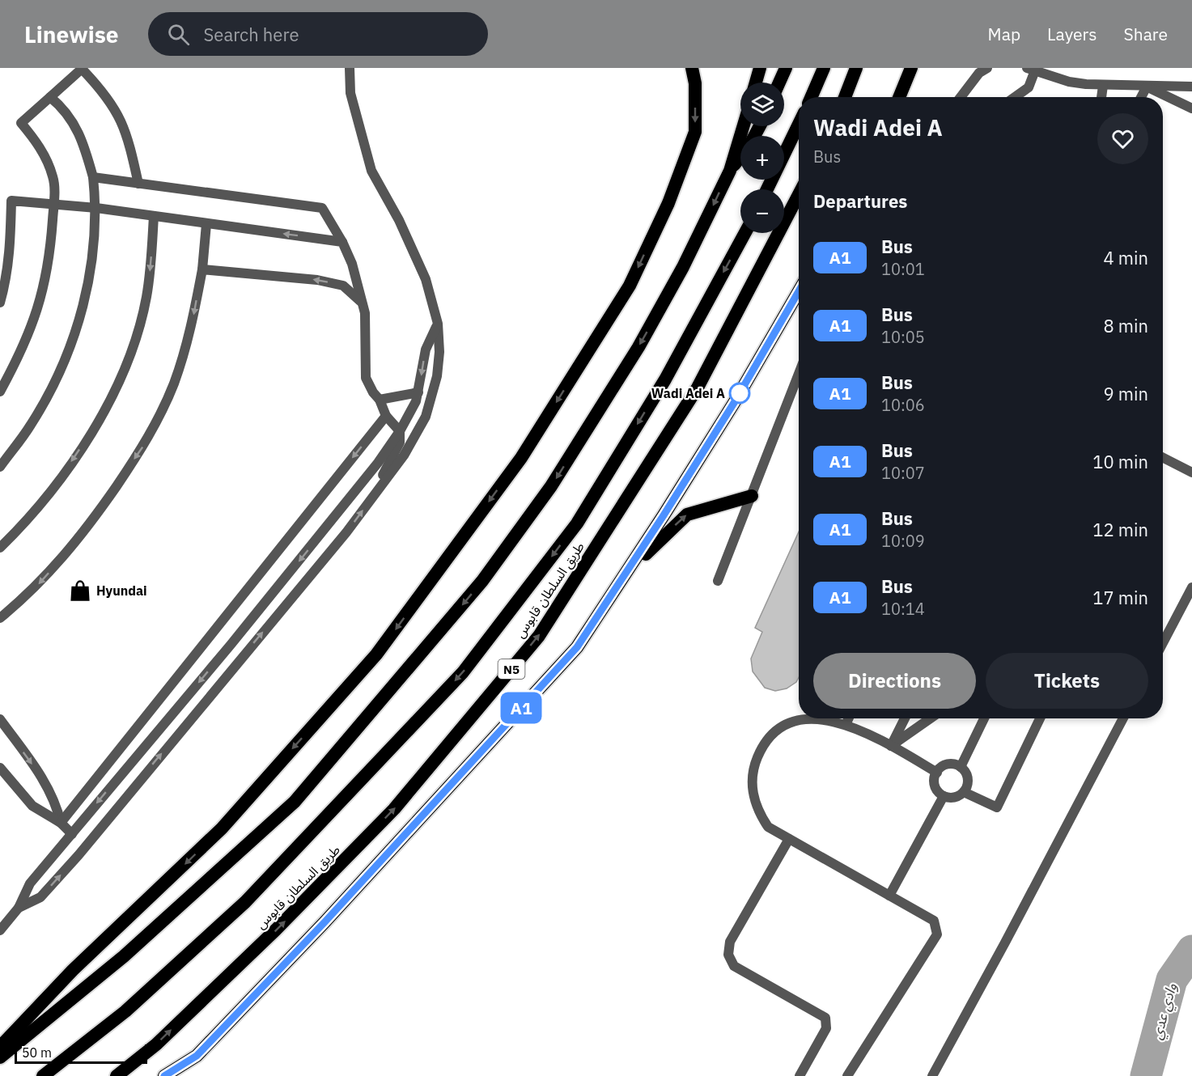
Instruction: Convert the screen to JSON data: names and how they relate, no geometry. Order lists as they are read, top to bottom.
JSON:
{
  "streets": {
    "highway": ["طريق السلطان قابوس", "N5"]
  },
  "water": ["وادي عدي"],
  "places": {
    "other": ["Wadi Adei A"],
    "shop": ["Hyundai"]
  },
  "lines": ["bus line A1"],
  "scale_bar": "50 m",
  "page": {
    "header": "Linewise",
    "search": "Search here",
    "nav": ["Map", "Layers", "Share"],
    "on_map": "A1",
    "map_buttons": ["+", "−"],
    "heading": [
      ["Wadi Adei A", "Bus"],
      "Departures"
    ],
    "list": [
      {
        "mark": "A1",
        "name": "Bus",
        "note": "10:01",
        "value": "4 min"
      },
      {
        "mark": "A1",
        "name": "Bus",
        "note": "10:05",
        "value": "8 min"
      },
      {
        "mark": "A1",
        "name": "Bus",
        "note": "10:06",
        "value": "9 min"
      },
      {
        "mark": "A1",
        "name": "Bus",
        "note": "10:07",
        "value": "10 min"
      },
      {
        "mark": "A1",
        "name": "Bus",
        "note": "10:09",
        "value": "12 min"
      },
      {
        "mark": "A1",
        "name": "Bus",
        "note": "10:14",
        "value": "17 min"
      }
    ],
    "buttons": ["Directions", "Tickets"],
    "scale": "50 m"
  }
}
